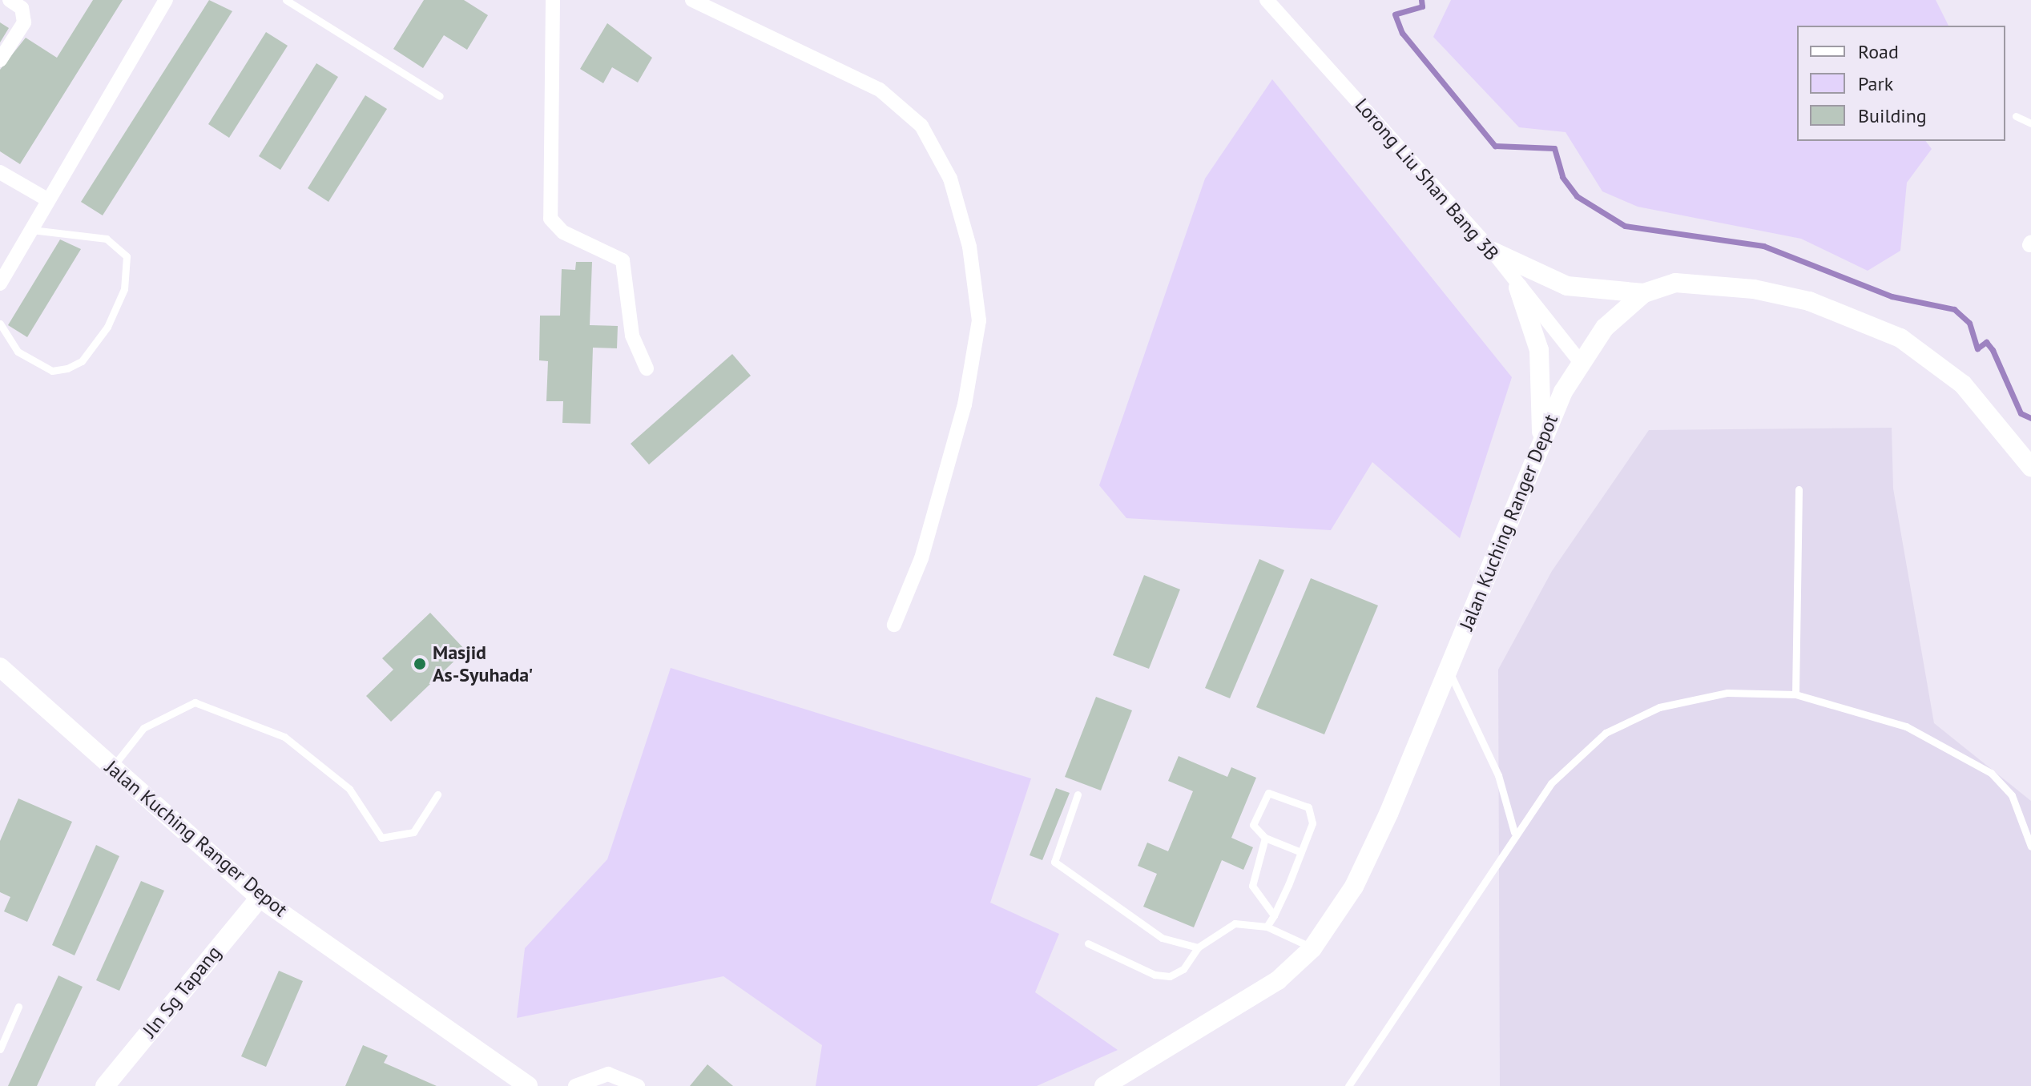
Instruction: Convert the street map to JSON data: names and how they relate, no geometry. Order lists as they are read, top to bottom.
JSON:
{
  "streets": {
    "street": ["Lorong Liu Shan Bang 3B", "Jalan Kuching Ranger Depot", "Jln Sg Tapang"]
  },
  "crossings": [
    ["Lorong Liu Shan Bang 3B", "Jalan Kuching Ranger Depot"],
    ["Jalan Kuching Ranger Depot", "Jln Sg Tapang"]
  ],
  "places": ["Masjid As-Syuhada'"],
  "legend": ["Road", "Park", "Building"]
}
